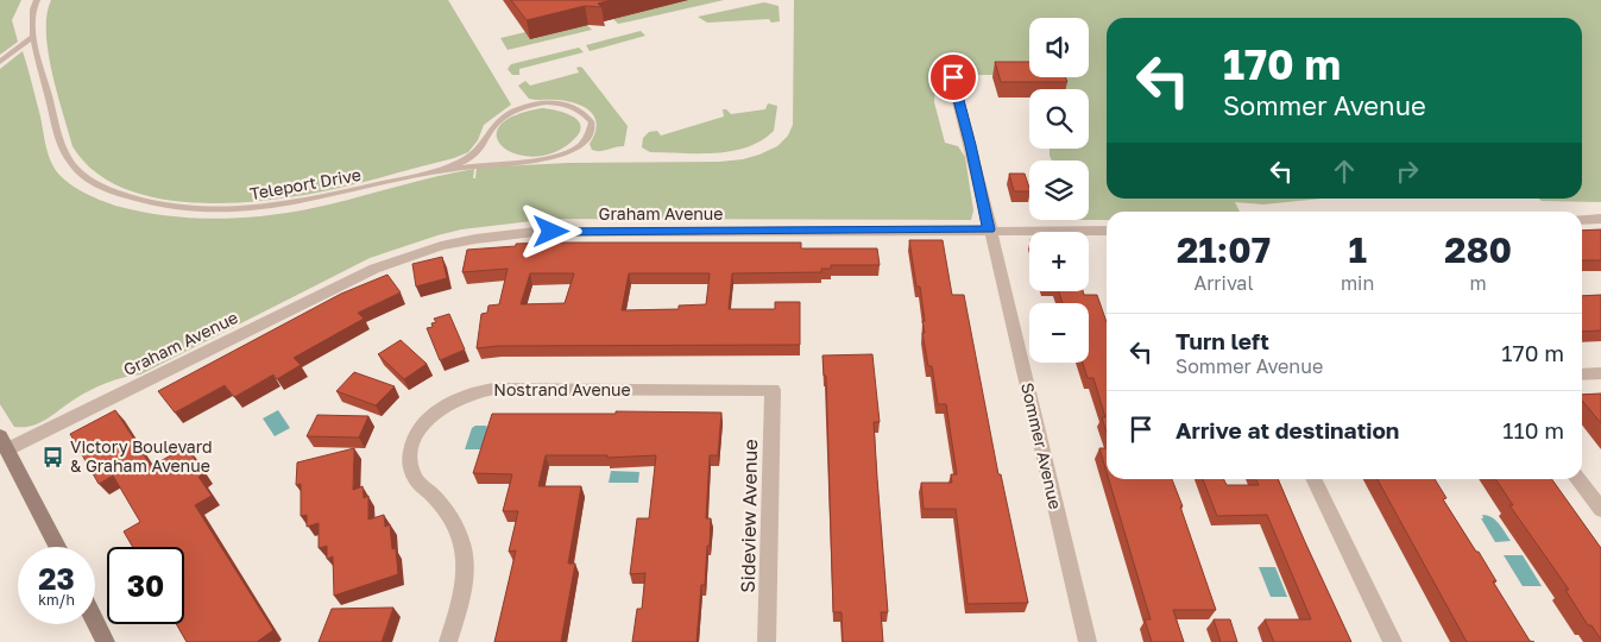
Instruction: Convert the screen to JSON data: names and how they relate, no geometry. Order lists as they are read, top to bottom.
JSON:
{
  "streets": {
    "street": [
      "Graham Avenue",
      "Nostrand Avenue",
      "Sommer Avenue",
      "Sideview Avenue"
    ],
    "lane": ["Teleport Drive"]
  },
  "crossings": [
    ["Graham Avenue", "Sommer Avenue"],
    ["Nostrand Avenue", "Sideview Avenue"]
  ],
  "places": {
    "bus stop": ["Victory Boulevard & Graham Avenue"]
  },
  "page": {
    "map_buttons": ["+", "−"],
    "turn": ["170 m", "Sommer Avenue"],
    "eta": [
      "21:07",
      "Arrival",
      "1",
      "min",
      "280",
      "m"
    ],
    "list": [
      {
        "name": "Turn left",
        "note": "Sommer Avenue",
        "value": "170 m"
      },
      {
        "name": "Arrive at destination",
        "value": "110 m"
      }
    ],
    "speed": "23 km/h",
    "limit": "30"
  }
}
